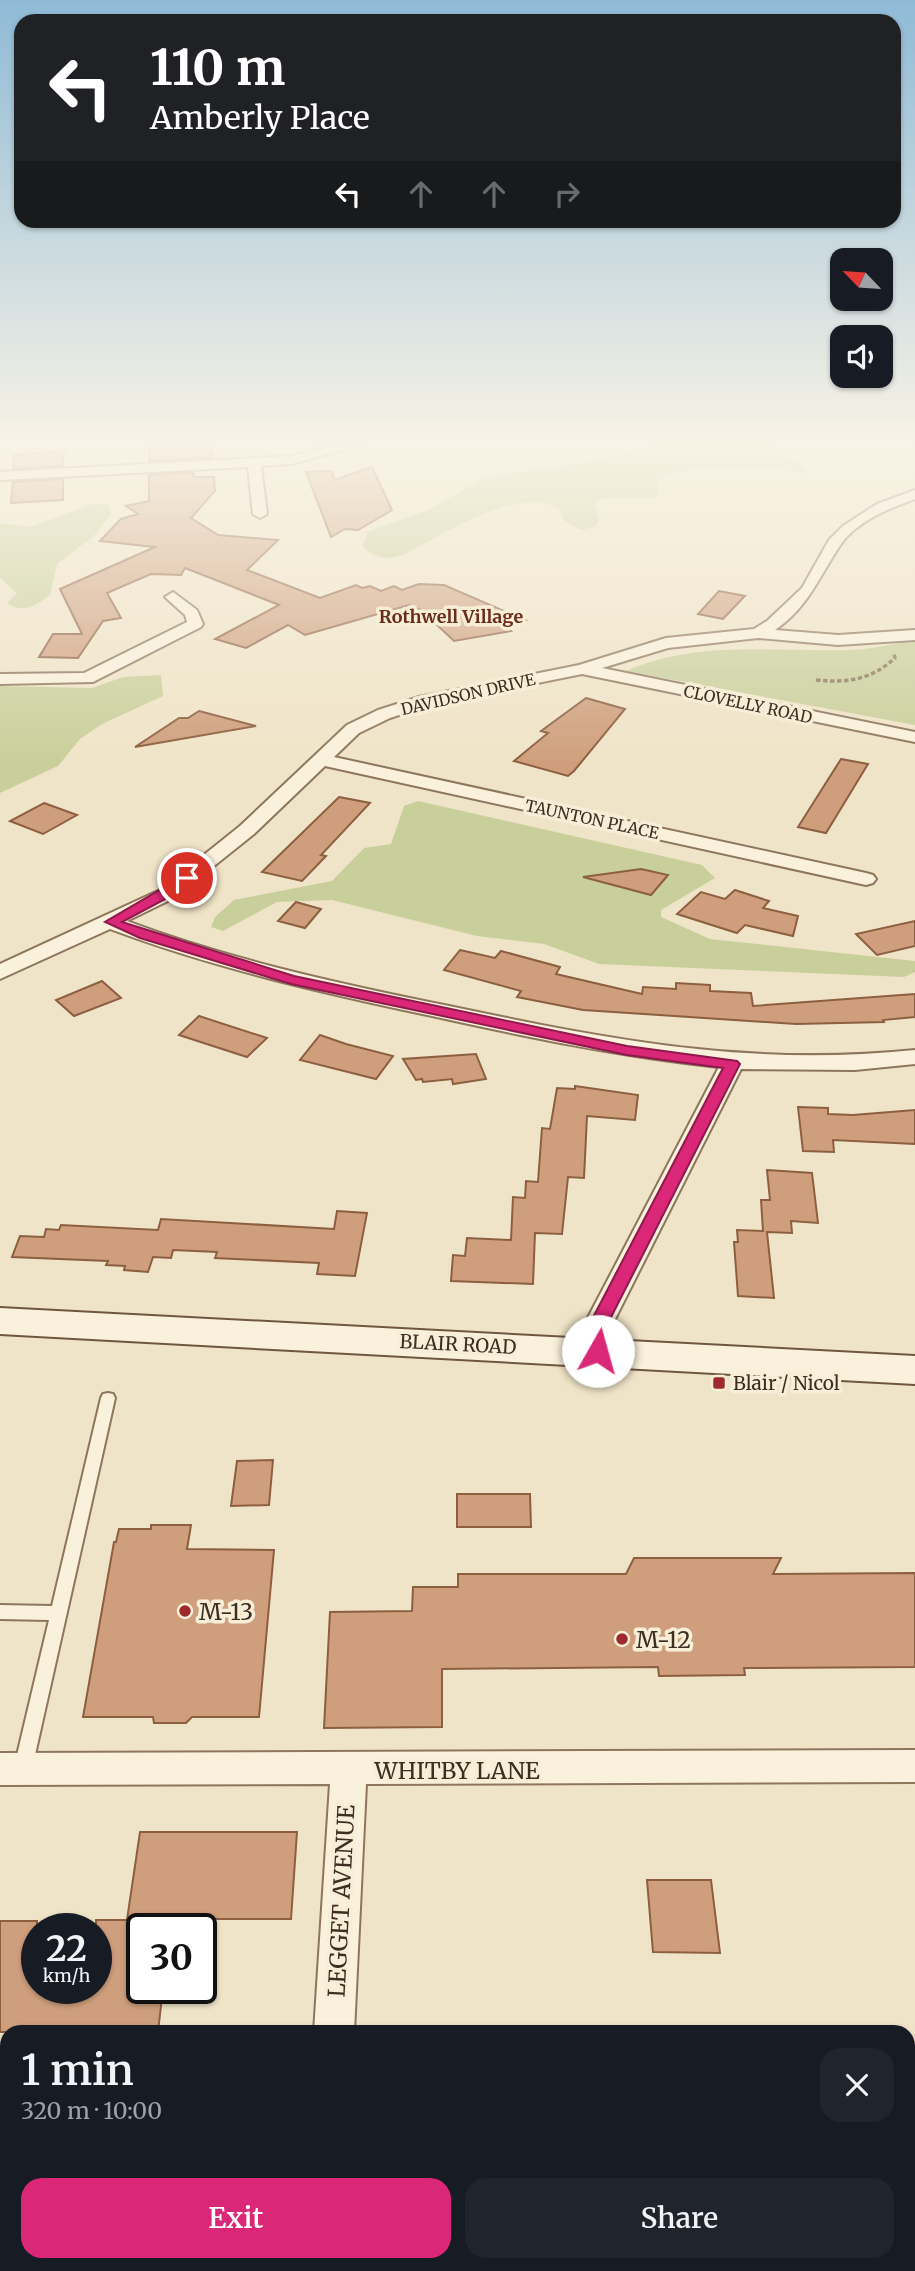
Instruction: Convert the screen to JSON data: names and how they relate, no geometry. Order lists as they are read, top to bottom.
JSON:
{
  "streets": {
    "street": [
      "DAVIDSON DRIVE",
      "CLOVELLY ROAD",
      "TAUNTON PLACE",
      "BLAIR ROAD",
      "WHITBY LANE",
      "LEGGET AVENUE"
    ]
  },
  "crossings": [
    ["DAVIDSON DRIVE", "CLOVELLY ROAD"],
    ["DAVIDSON DRIVE", "TAUNTON PLACE"],
    ["WHITBY LANE", "LEGGET AVENUE"]
  ],
  "districts": ["Rothwell Village"],
  "places": {
    "transit": ["Blair / Nicol"],
    "other": ["M-13", "M-12"]
  },
  "north": "top left",
  "page": {
    "turn": ["110 m", "Amberly Place"],
    "speed": "22 km/h",
    "limit": "30",
    "heading": ["1 min", "320 m · 10:00"],
    "buttons": ["Exit", "Share"]
  }
}
